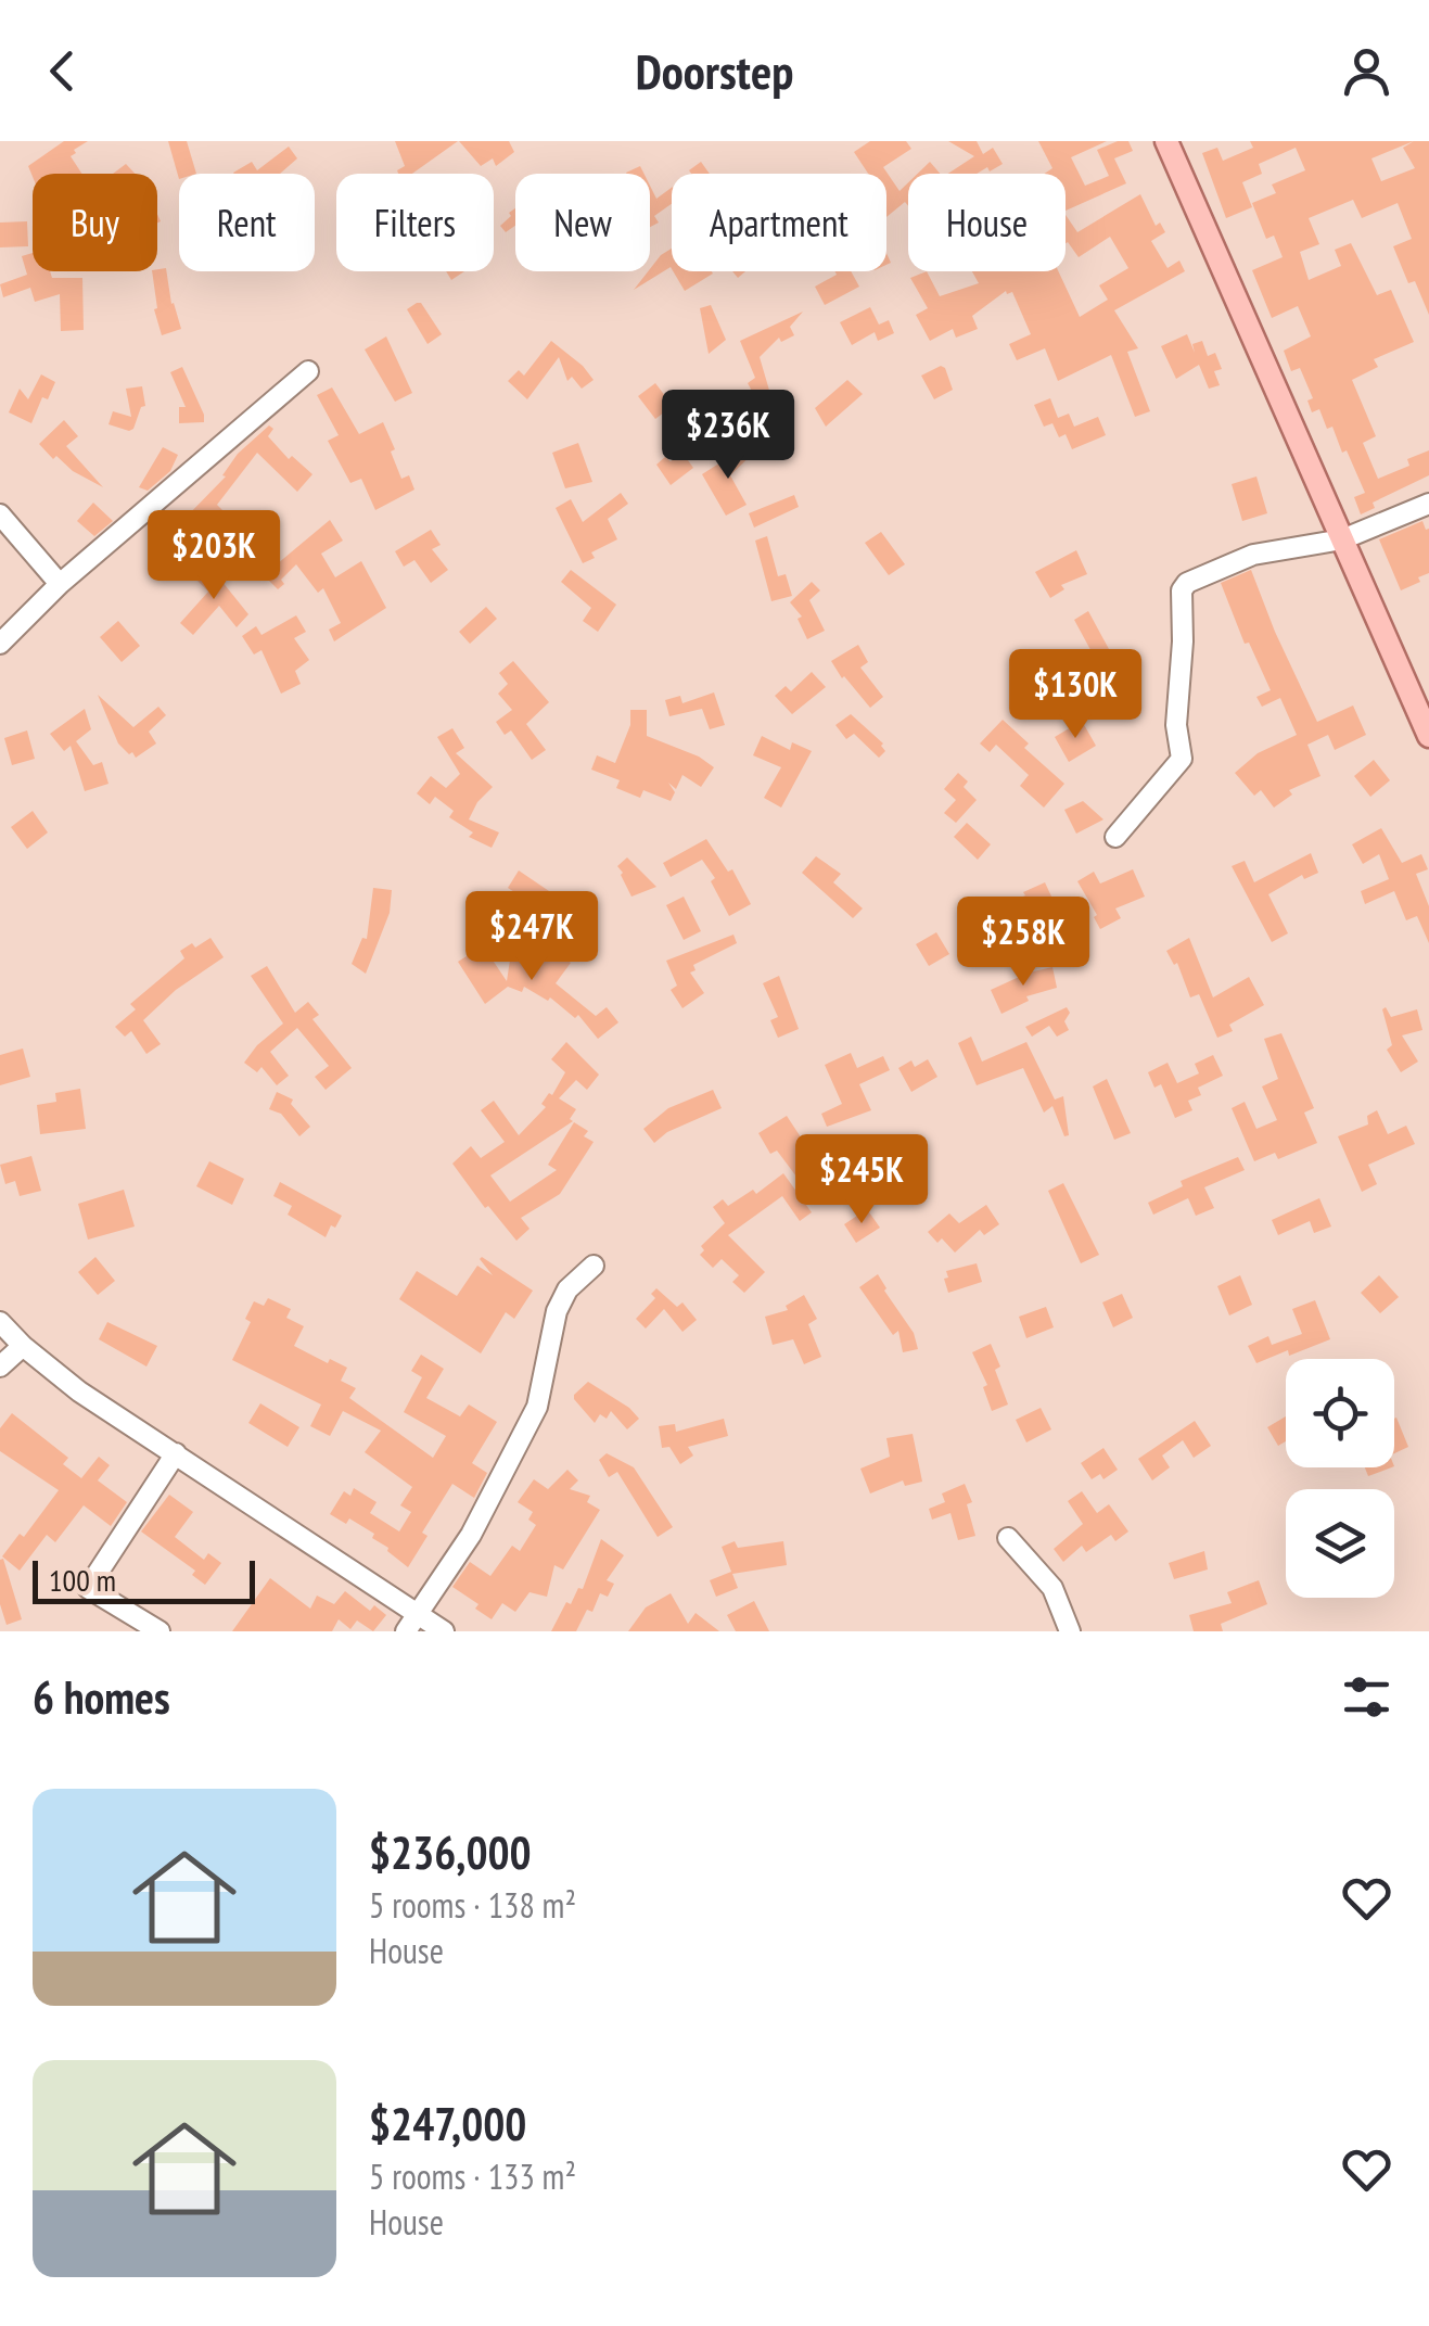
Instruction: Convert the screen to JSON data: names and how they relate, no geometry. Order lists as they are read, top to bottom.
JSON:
{
  "scale_bar": "100 m",
  "page": {
    "header": "Doorstep",
    "chip": [
      "Buy",
      "Rent",
      "Filters",
      "New",
      "Apartment",
      "House"
    ],
    "price": [
      "$236K",
      "$203K",
      "$130K",
      "$247K",
      "$258K",
      "$245K"
    ],
    "scale": "100 m",
    "heading": "6 homes",
    "list": [
      {
        "name": "$236,000",
        "note": "5 rooms · 138 m² · House"
      },
      {
        "name": "$247,000",
        "note": "5 rooms · 133 m² · House"
      }
    ]
  }
}
